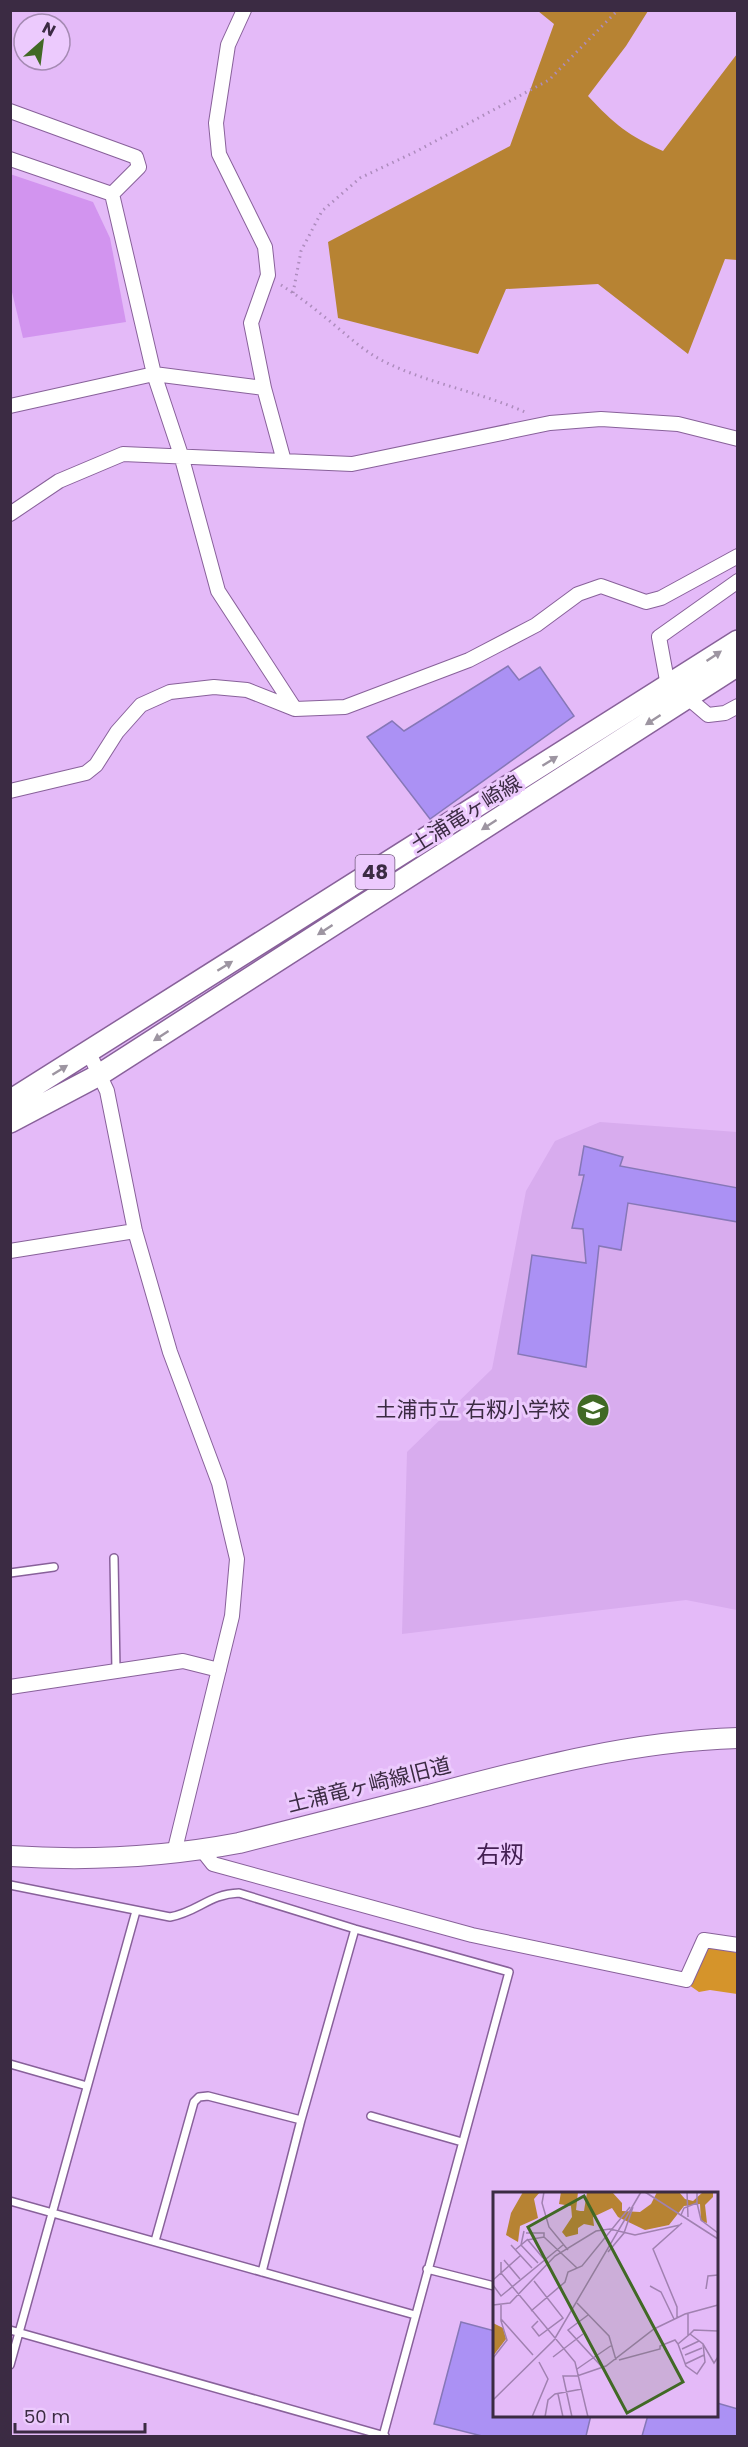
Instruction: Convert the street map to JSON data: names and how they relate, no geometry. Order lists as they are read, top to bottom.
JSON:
{
  "streets": {
    "main road": ["土浦竜ヶ崎線", "48"],
    "street": ["土浦竜ヶ崎線旧道"]
  },
  "districts": ["右籾"],
  "places": {
    "school or university": ["土浦市立 右籾小学校"]
  },
  "scale_bar": "50 m",
  "north": "top right"
}
